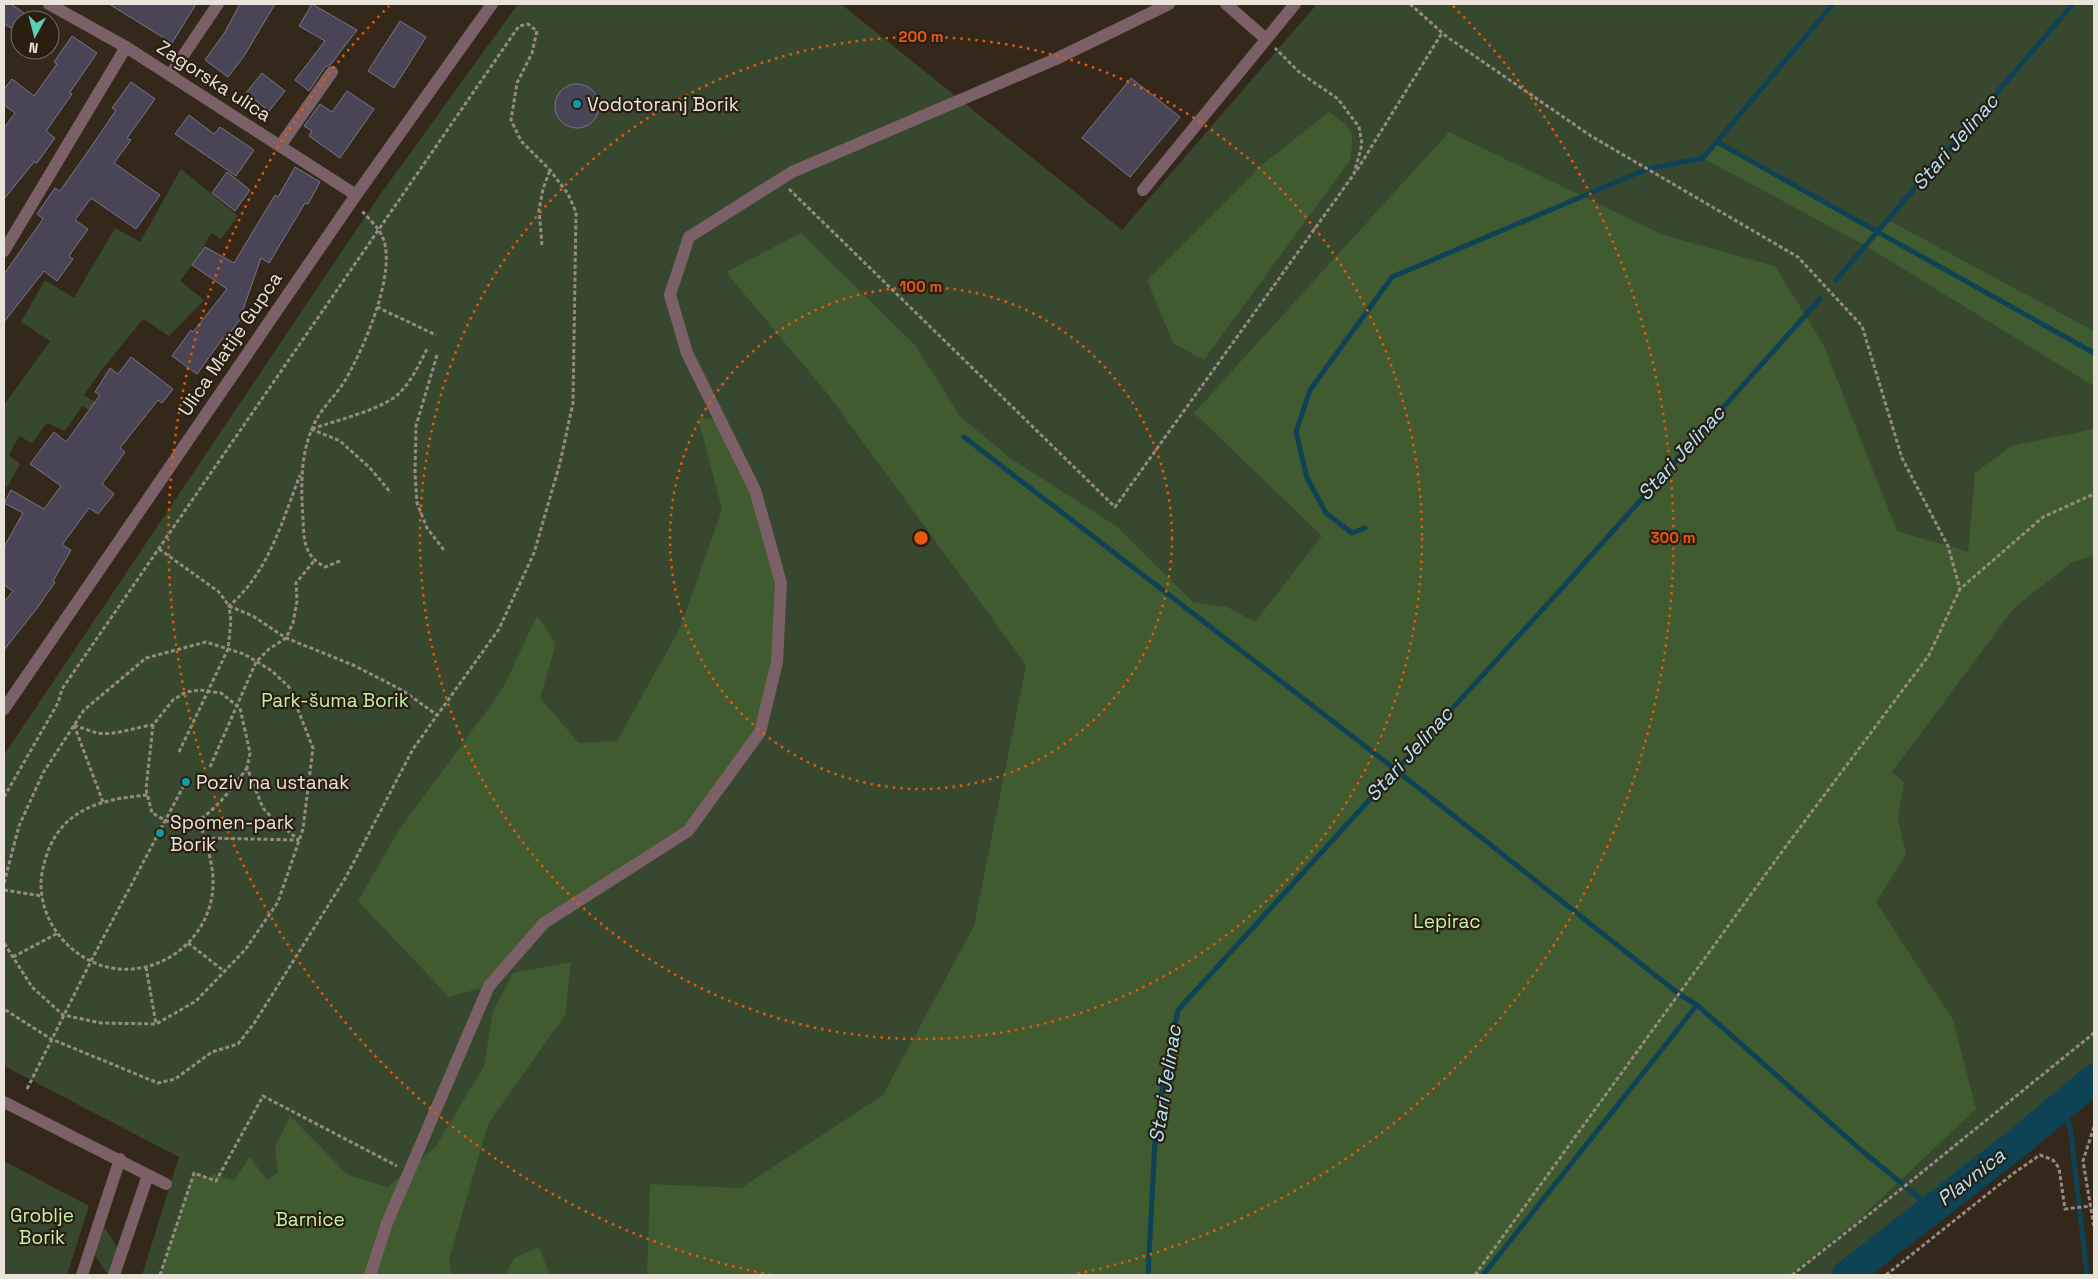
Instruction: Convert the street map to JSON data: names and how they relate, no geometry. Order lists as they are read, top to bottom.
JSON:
{
  "streets": {
    "street": ["Zagorska ulica", "Ulica Matije Gupca"]
  },
  "crossings": [
    ["Zagorska ulica", "Ulica Matije Gupca"]
  ],
  "water": ["Stari Jelinac", "Plavnica"],
  "parks": [
    "Park-šuma Borik",
    "Lepirac",
    "Groblje Borik",
    "Barnice"
  ],
  "places": ["Vodotoranj Borik", "Poziv na ustanak", "Spomen-park Borik"],
  "north": "bottom",
  "rings": ["200 m", "100 m", "300 m"]
}
